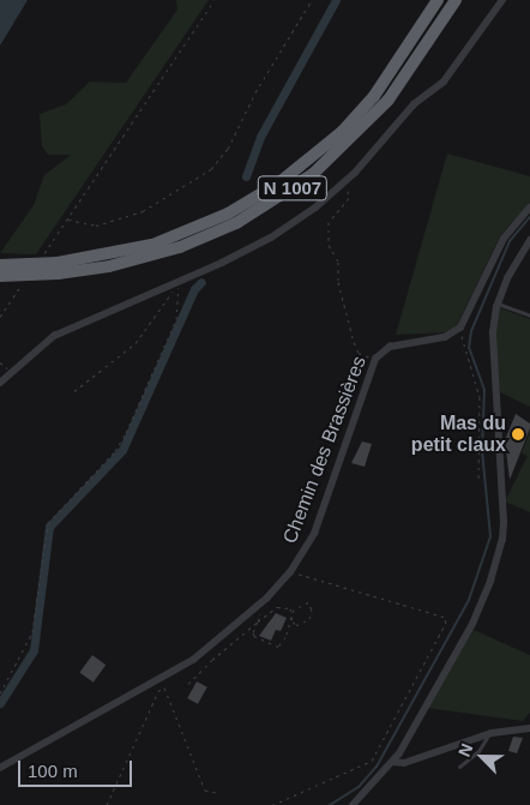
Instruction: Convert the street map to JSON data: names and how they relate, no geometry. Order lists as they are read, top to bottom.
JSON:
{
  "streets": {
    "highway": ["N 1007"],
    "street": ["Chemin des Brassières"]
  },
  "places": ["Mas du petit claux"],
  "scale_bar": "100 m",
  "north": "top left"
}
